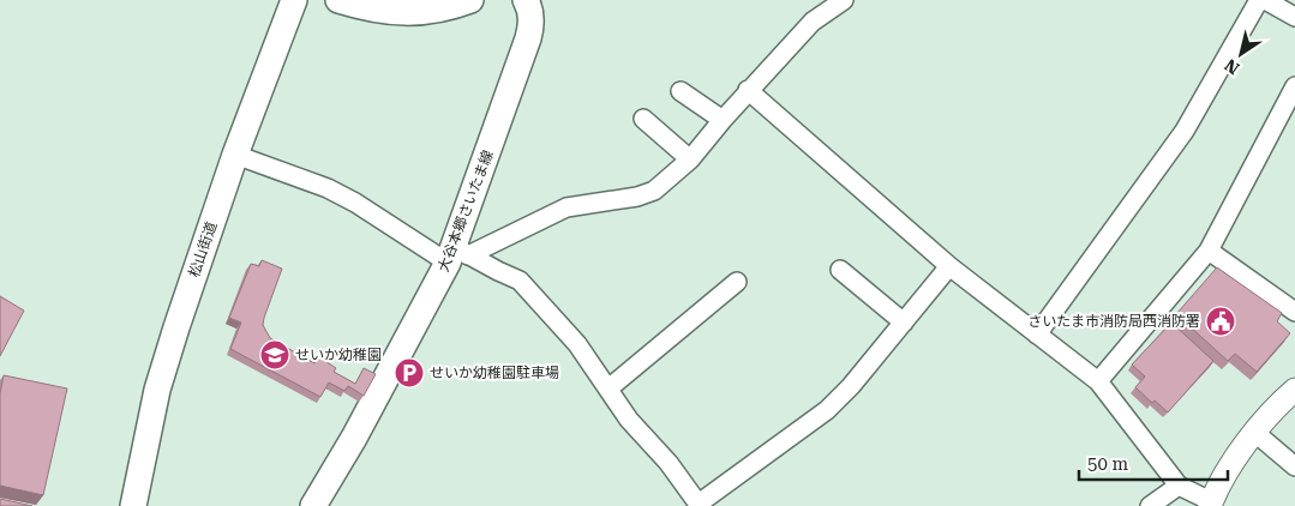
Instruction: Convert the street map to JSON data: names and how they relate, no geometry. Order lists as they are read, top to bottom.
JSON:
{
  "streets": {
    "main road": ["大谷本郷さいたま線", "松山街道"]
  },
  "places": {
    "public building": ["さいたま市消防局西消防署"],
    "school or university": ["せいか幼稚園"],
    "parking": ["せいか幼稚園駐車場"]
  },
  "scale_bar": "50 m",
  "north": "bottom left"
}
